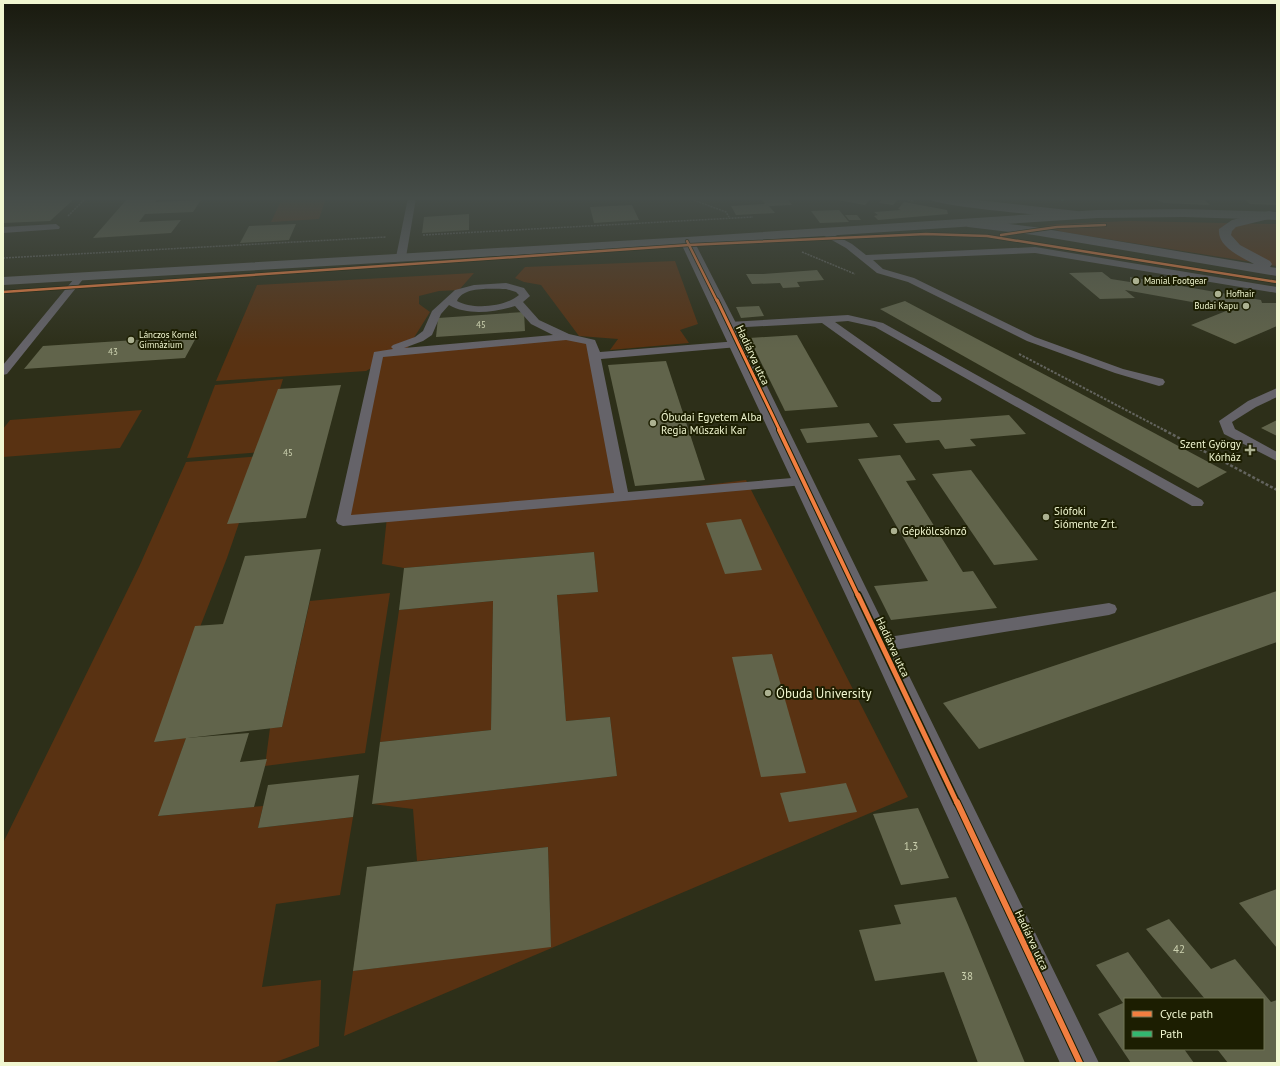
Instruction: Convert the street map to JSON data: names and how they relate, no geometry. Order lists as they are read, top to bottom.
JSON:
{
  "streets": {
    "street": ["Hadiárva utca"]
  },
  "places": {
    "other": [
      "Manial Footgear",
      "Hofhair",
      "Budai Kapu",
      "Lánczos Kornél Gimnázium",
      "Óbudai Egyetem Alba Regia Műszaki Kar",
      "Siófoki Siómente Zrt.",
      "Gépkölcsönző",
      "Óbuda University"
    ],
    "health": ["Szent György Kórház"]
  },
  "house_numbers": [
    "45",
    "43",
    "45",
    "1,3",
    "42",
    "38"
  ],
  "legend": ["Cycle path", "Path"]
}
